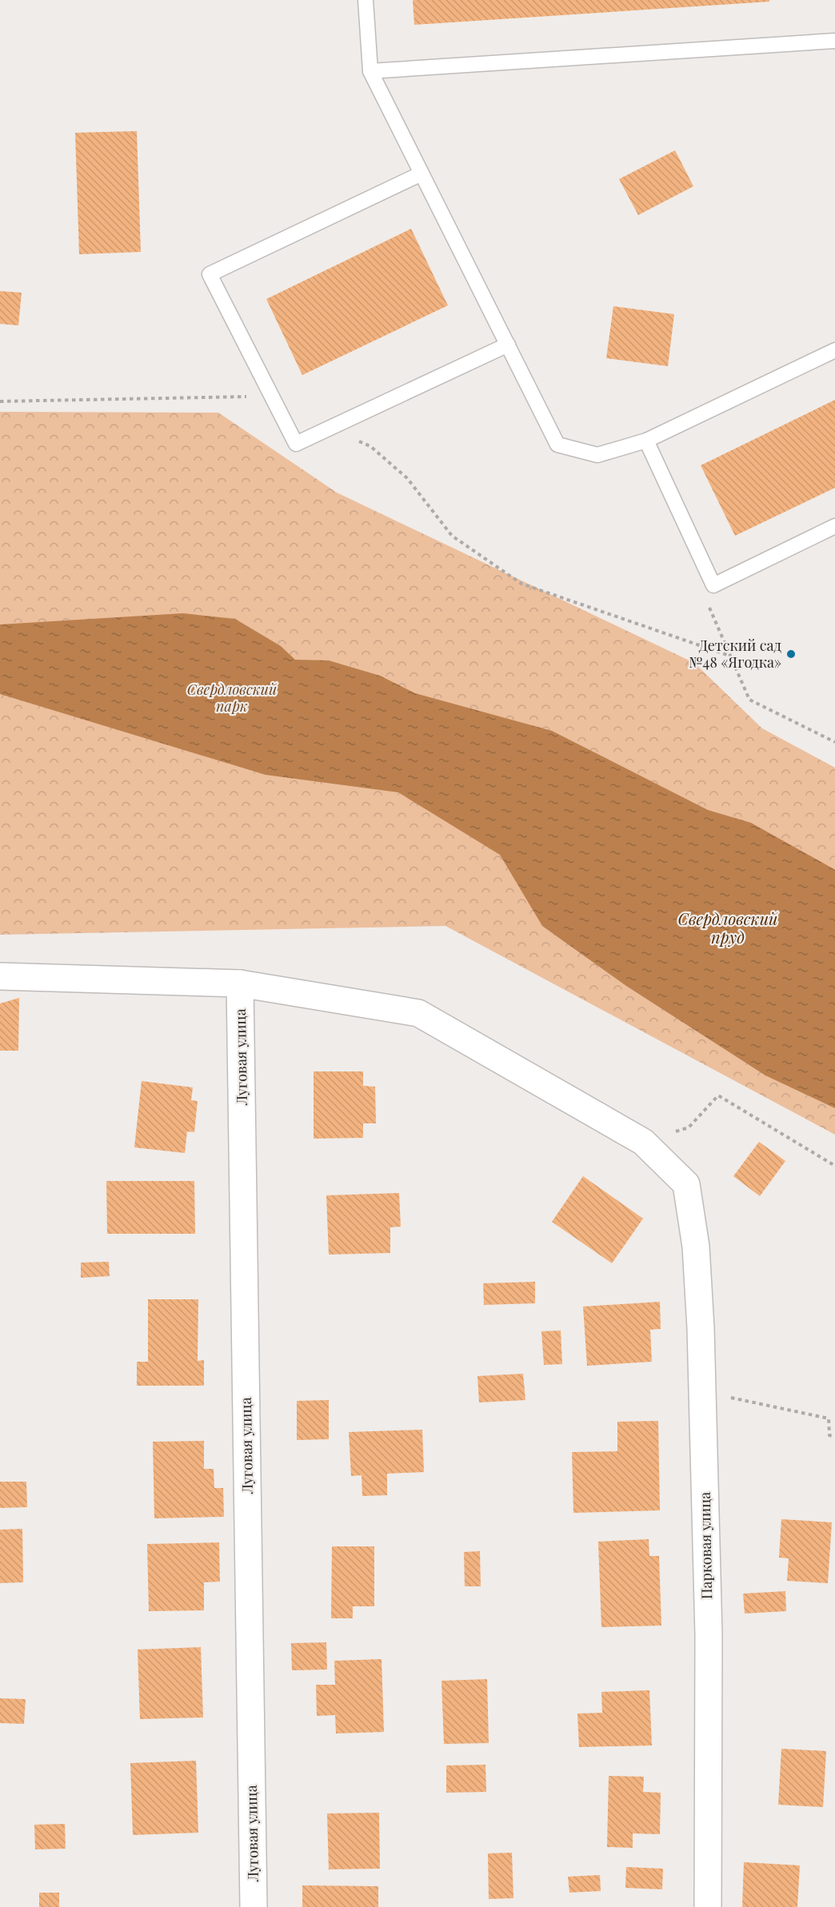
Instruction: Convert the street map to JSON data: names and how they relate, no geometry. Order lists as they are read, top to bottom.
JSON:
{
  "streets": {
    "street": ["Луговая улица", "Парковая улица"]
  },
  "water": ["Свердловский пруд"],
  "parks": ["Свердловский парк"],
  "places": ["Детский сад №48 «Ягодка»"]
}
